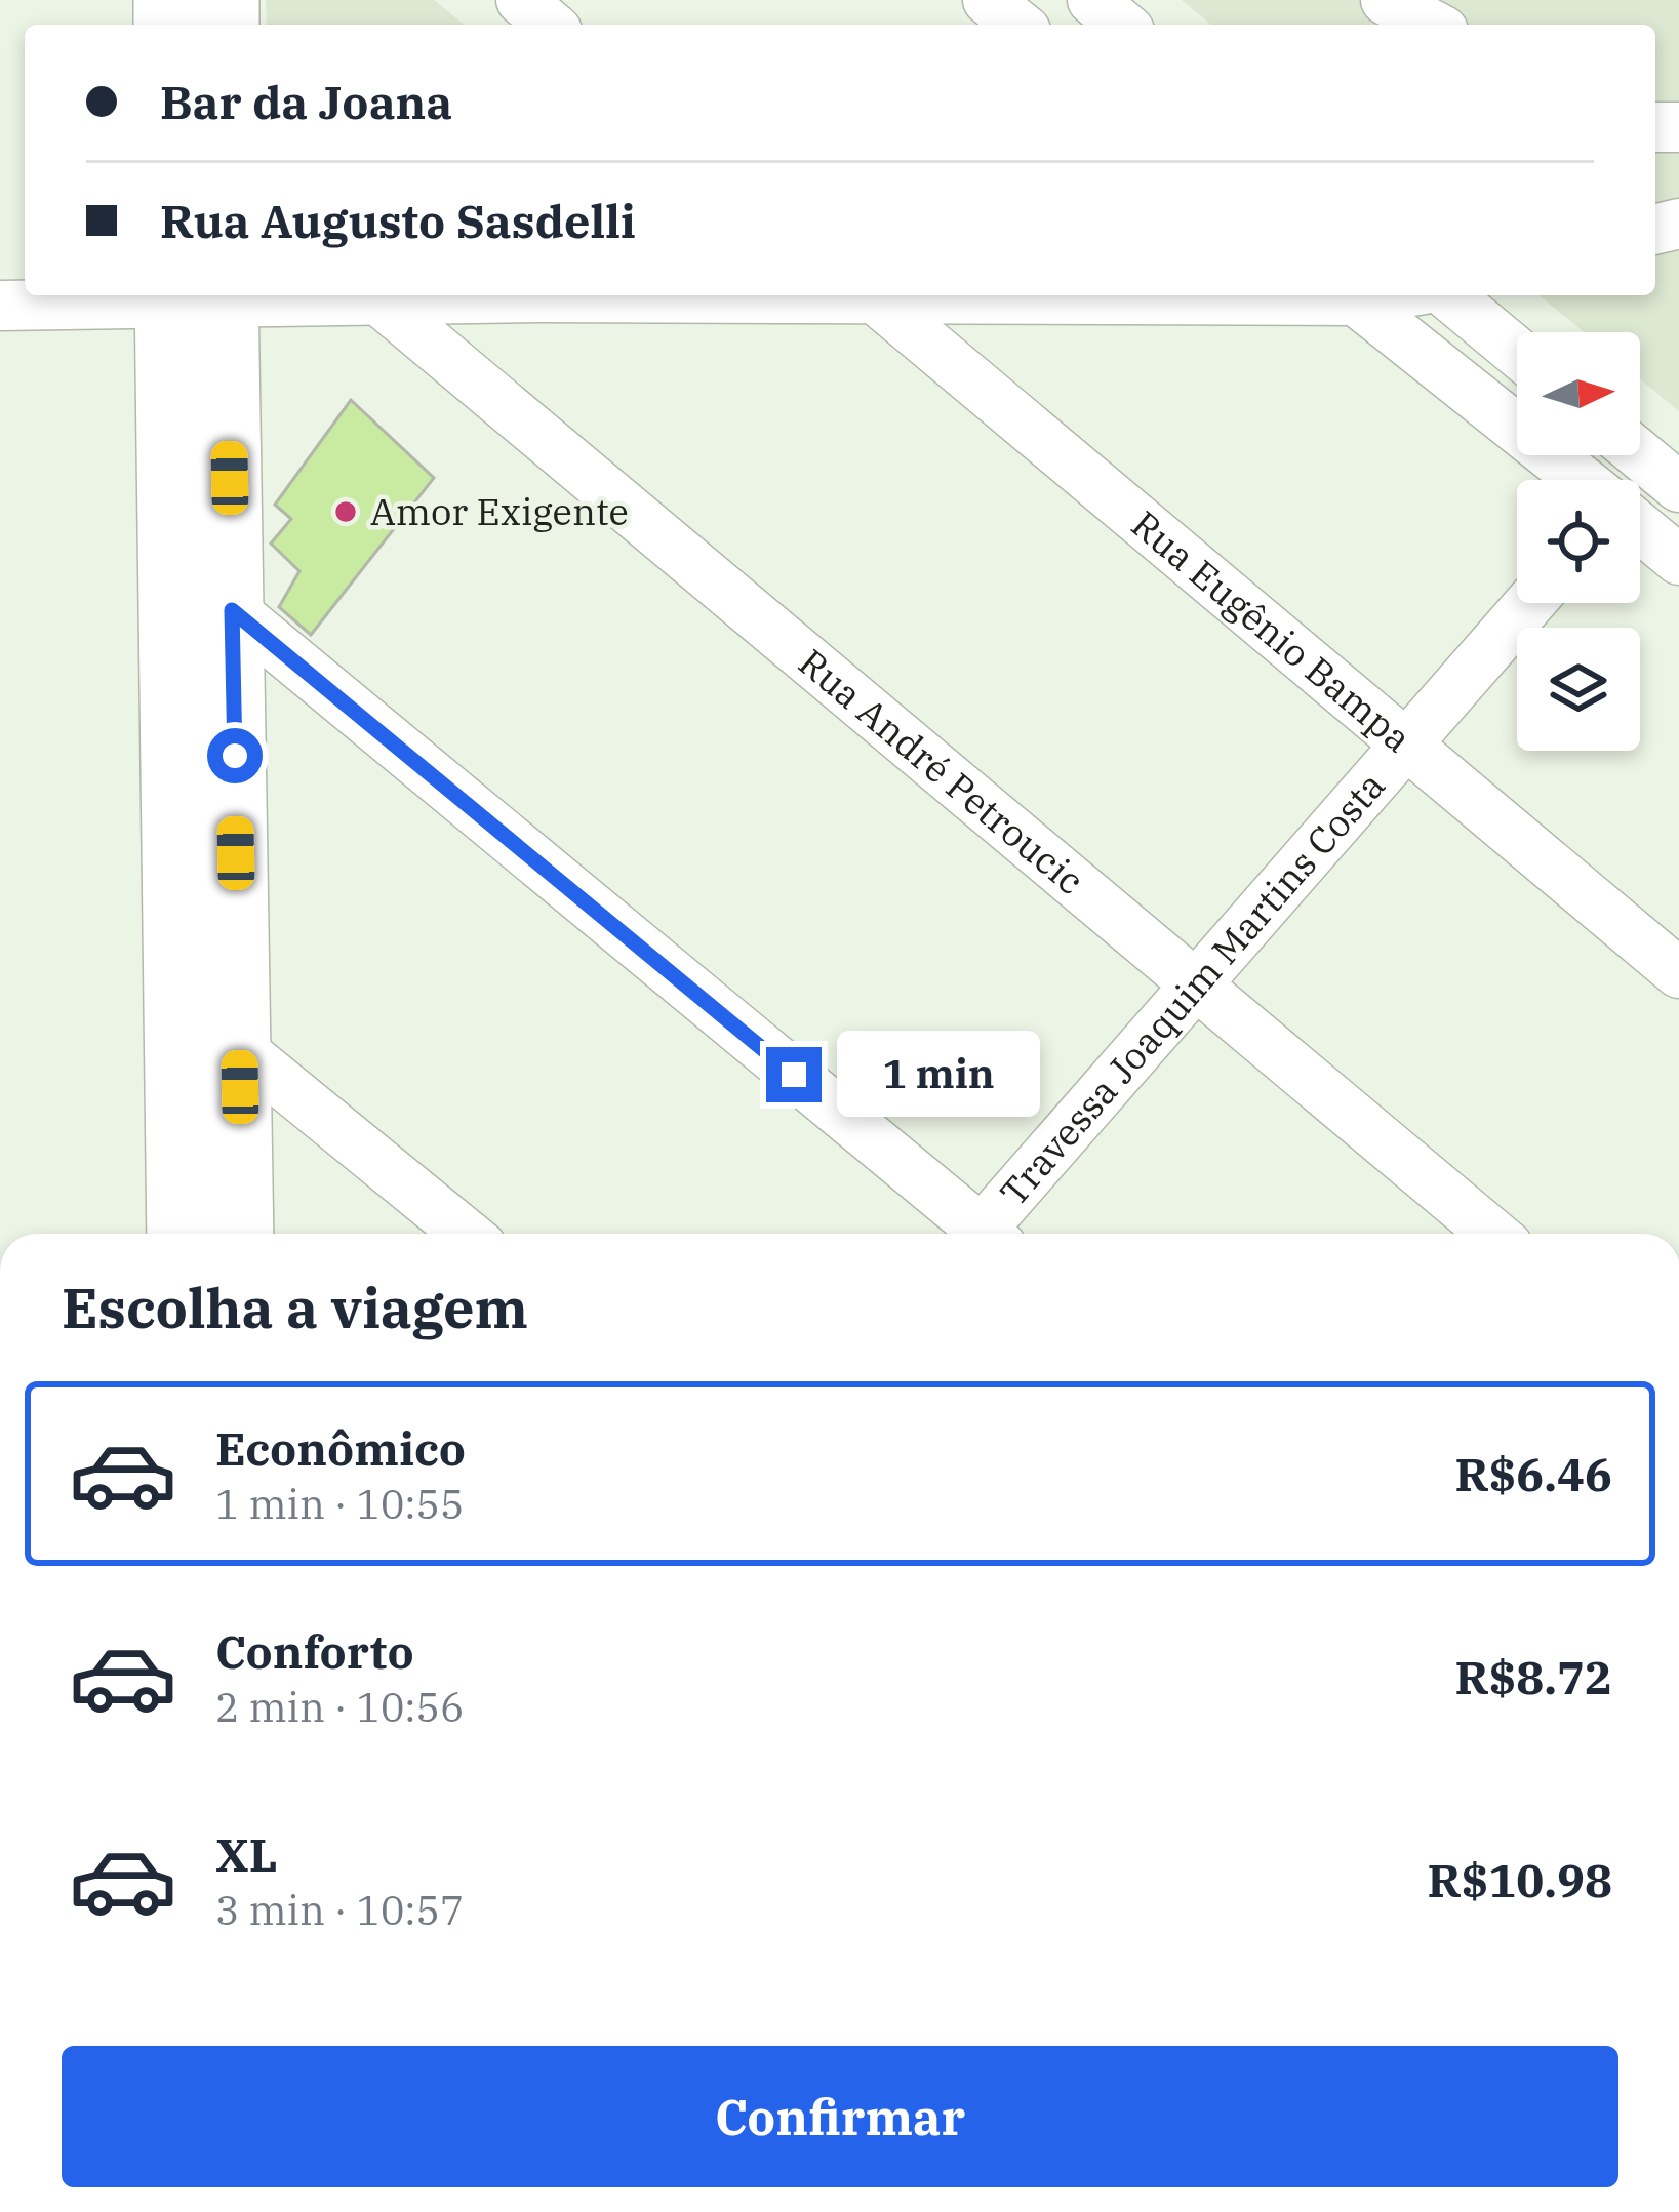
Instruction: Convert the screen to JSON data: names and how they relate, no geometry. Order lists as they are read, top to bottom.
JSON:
{
  "streets": {
    "street": ["Rua Eugênio Bampa", "Rua André Petroucic", "Travessa Joaquim Martins Costa"]
  },
  "crossings": [
    ["Rua Eugênio Bampa", "Travessa Joaquim Martins Costa"],
    ["Rua André Petroucic", "Travessa Joaquim Martins Costa"]
  ],
  "places": ["Amor Exigente"],
  "north": "right",
  "page": {
    "banner": ["Bar da Joana", "Rua Augusto Sasdelli"],
    "bubble": "1 min",
    "heading": "Escolha a viagem",
    "list": [
      {
        "name": "Econômico",
        "note": "1 min · 10:55",
        "value": "R$6.46"
      },
      {
        "name": "Conforto",
        "note": "2 min · 10:56",
        "value": "R$8.72"
      },
      {
        "name": "XL",
        "note": "3 min · 10:57",
        "value": "R$10.98"
      }
    ],
    "buttons": "Confirmar"
  }
}
